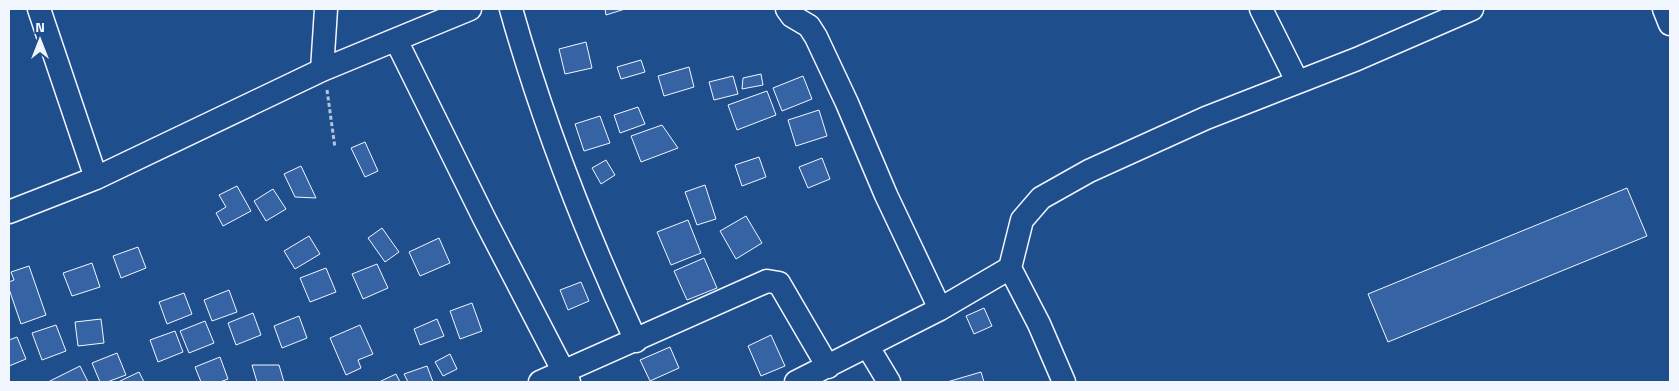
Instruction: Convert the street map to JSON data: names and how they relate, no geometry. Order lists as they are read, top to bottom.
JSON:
{
  "north": "top"
}
